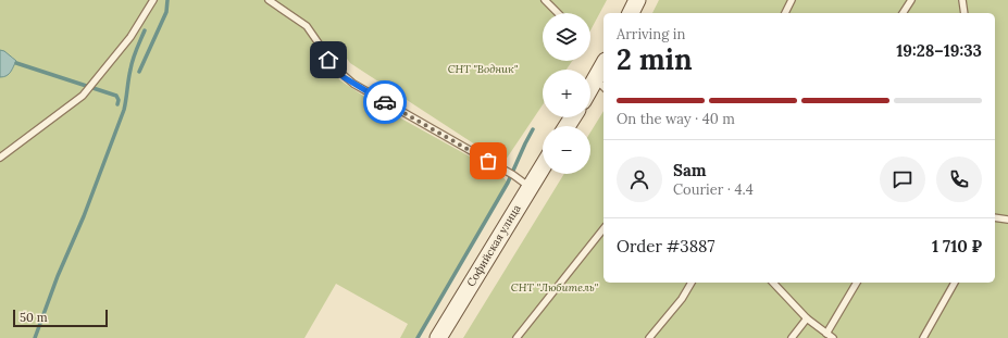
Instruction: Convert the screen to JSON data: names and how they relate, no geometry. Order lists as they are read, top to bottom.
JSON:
{
  "streets": {
    "main road": ["Софийская улица"]
  },
  "parks": ["СНТ \"Водник\"", "СНТ \"Любитель\""],
  "scale_bar": "50 m",
  "page": {
    "map_buttons": ["+", "−"],
    "heading": ["2 min", "Arriving in", "19:28–19:33"],
    "panel": [
      "Sam",
      "Courier · 4.4",
      "Order #3887",
      "1 710 ₽"
    ],
    "bar": "On the way · 40 m",
    "scale": "50 m"
  }
}
